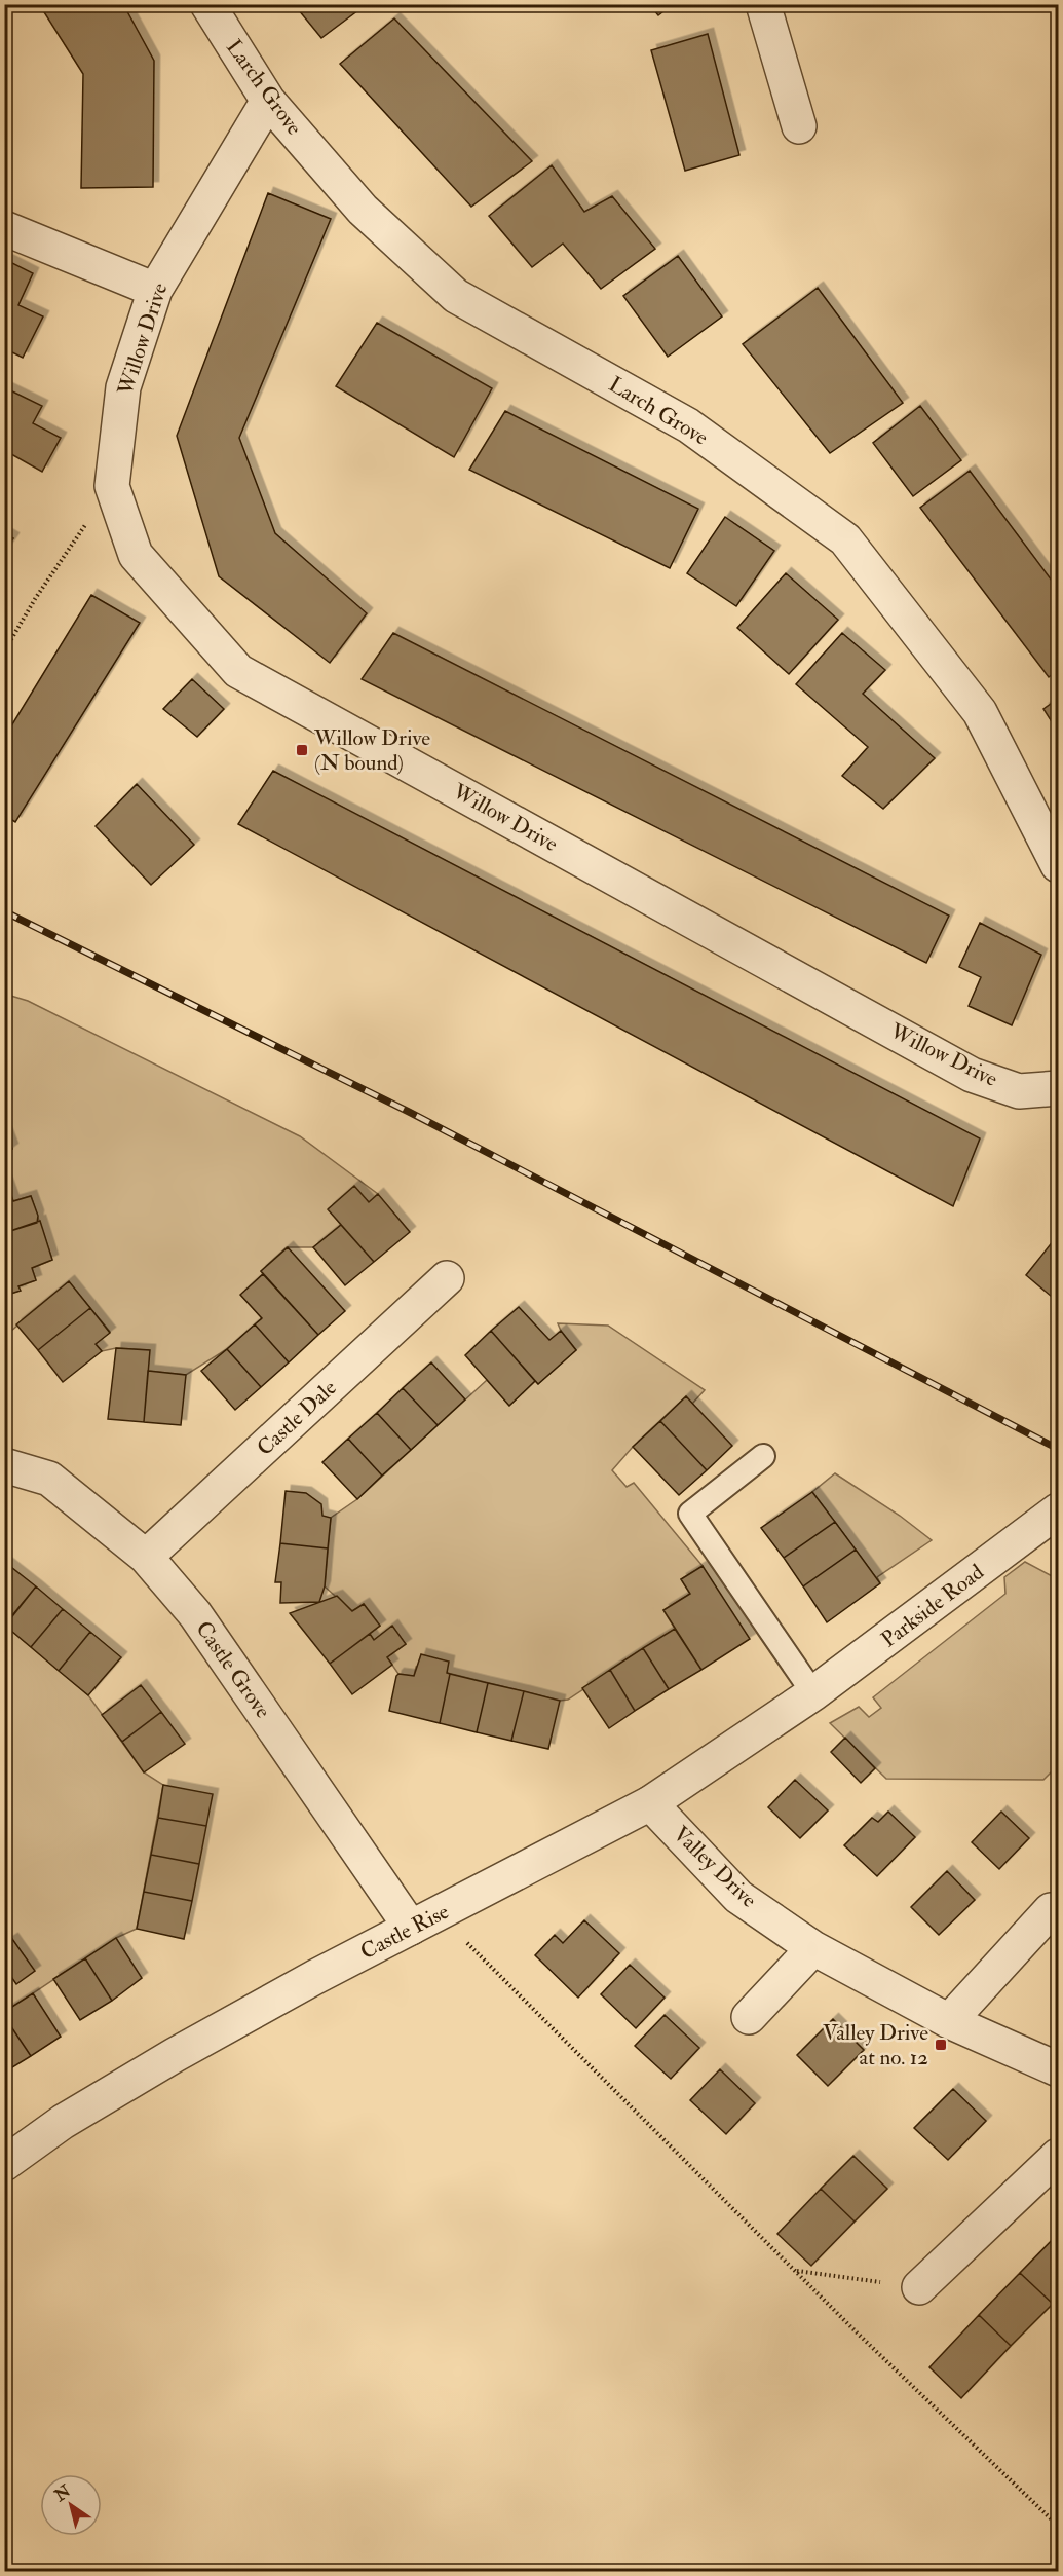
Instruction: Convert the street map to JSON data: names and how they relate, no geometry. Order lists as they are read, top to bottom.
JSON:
{
  "streets": {
    "street": [
      "Larch Grove",
      "Willow Drive",
      "Castle Dale",
      "Parkside Road",
      "Castle Grove",
      "Valley Drive",
      "Castle Rise"
    ]
  },
  "crossings": [
    ["Larch Grove", "Willow Drive"],
    ["Castle Dale", "Castle Grove"],
    ["Parkside Road", "Castle Rise"],
    ["Castle Grove", "Castle Rise"],
    ["Valley Drive", "Castle Rise"]
  ],
  "places": {
    "transit": ["Willow Drive (N bound)", "Valley Drive at no. 12"]
  },
  "north": "top left"
}
